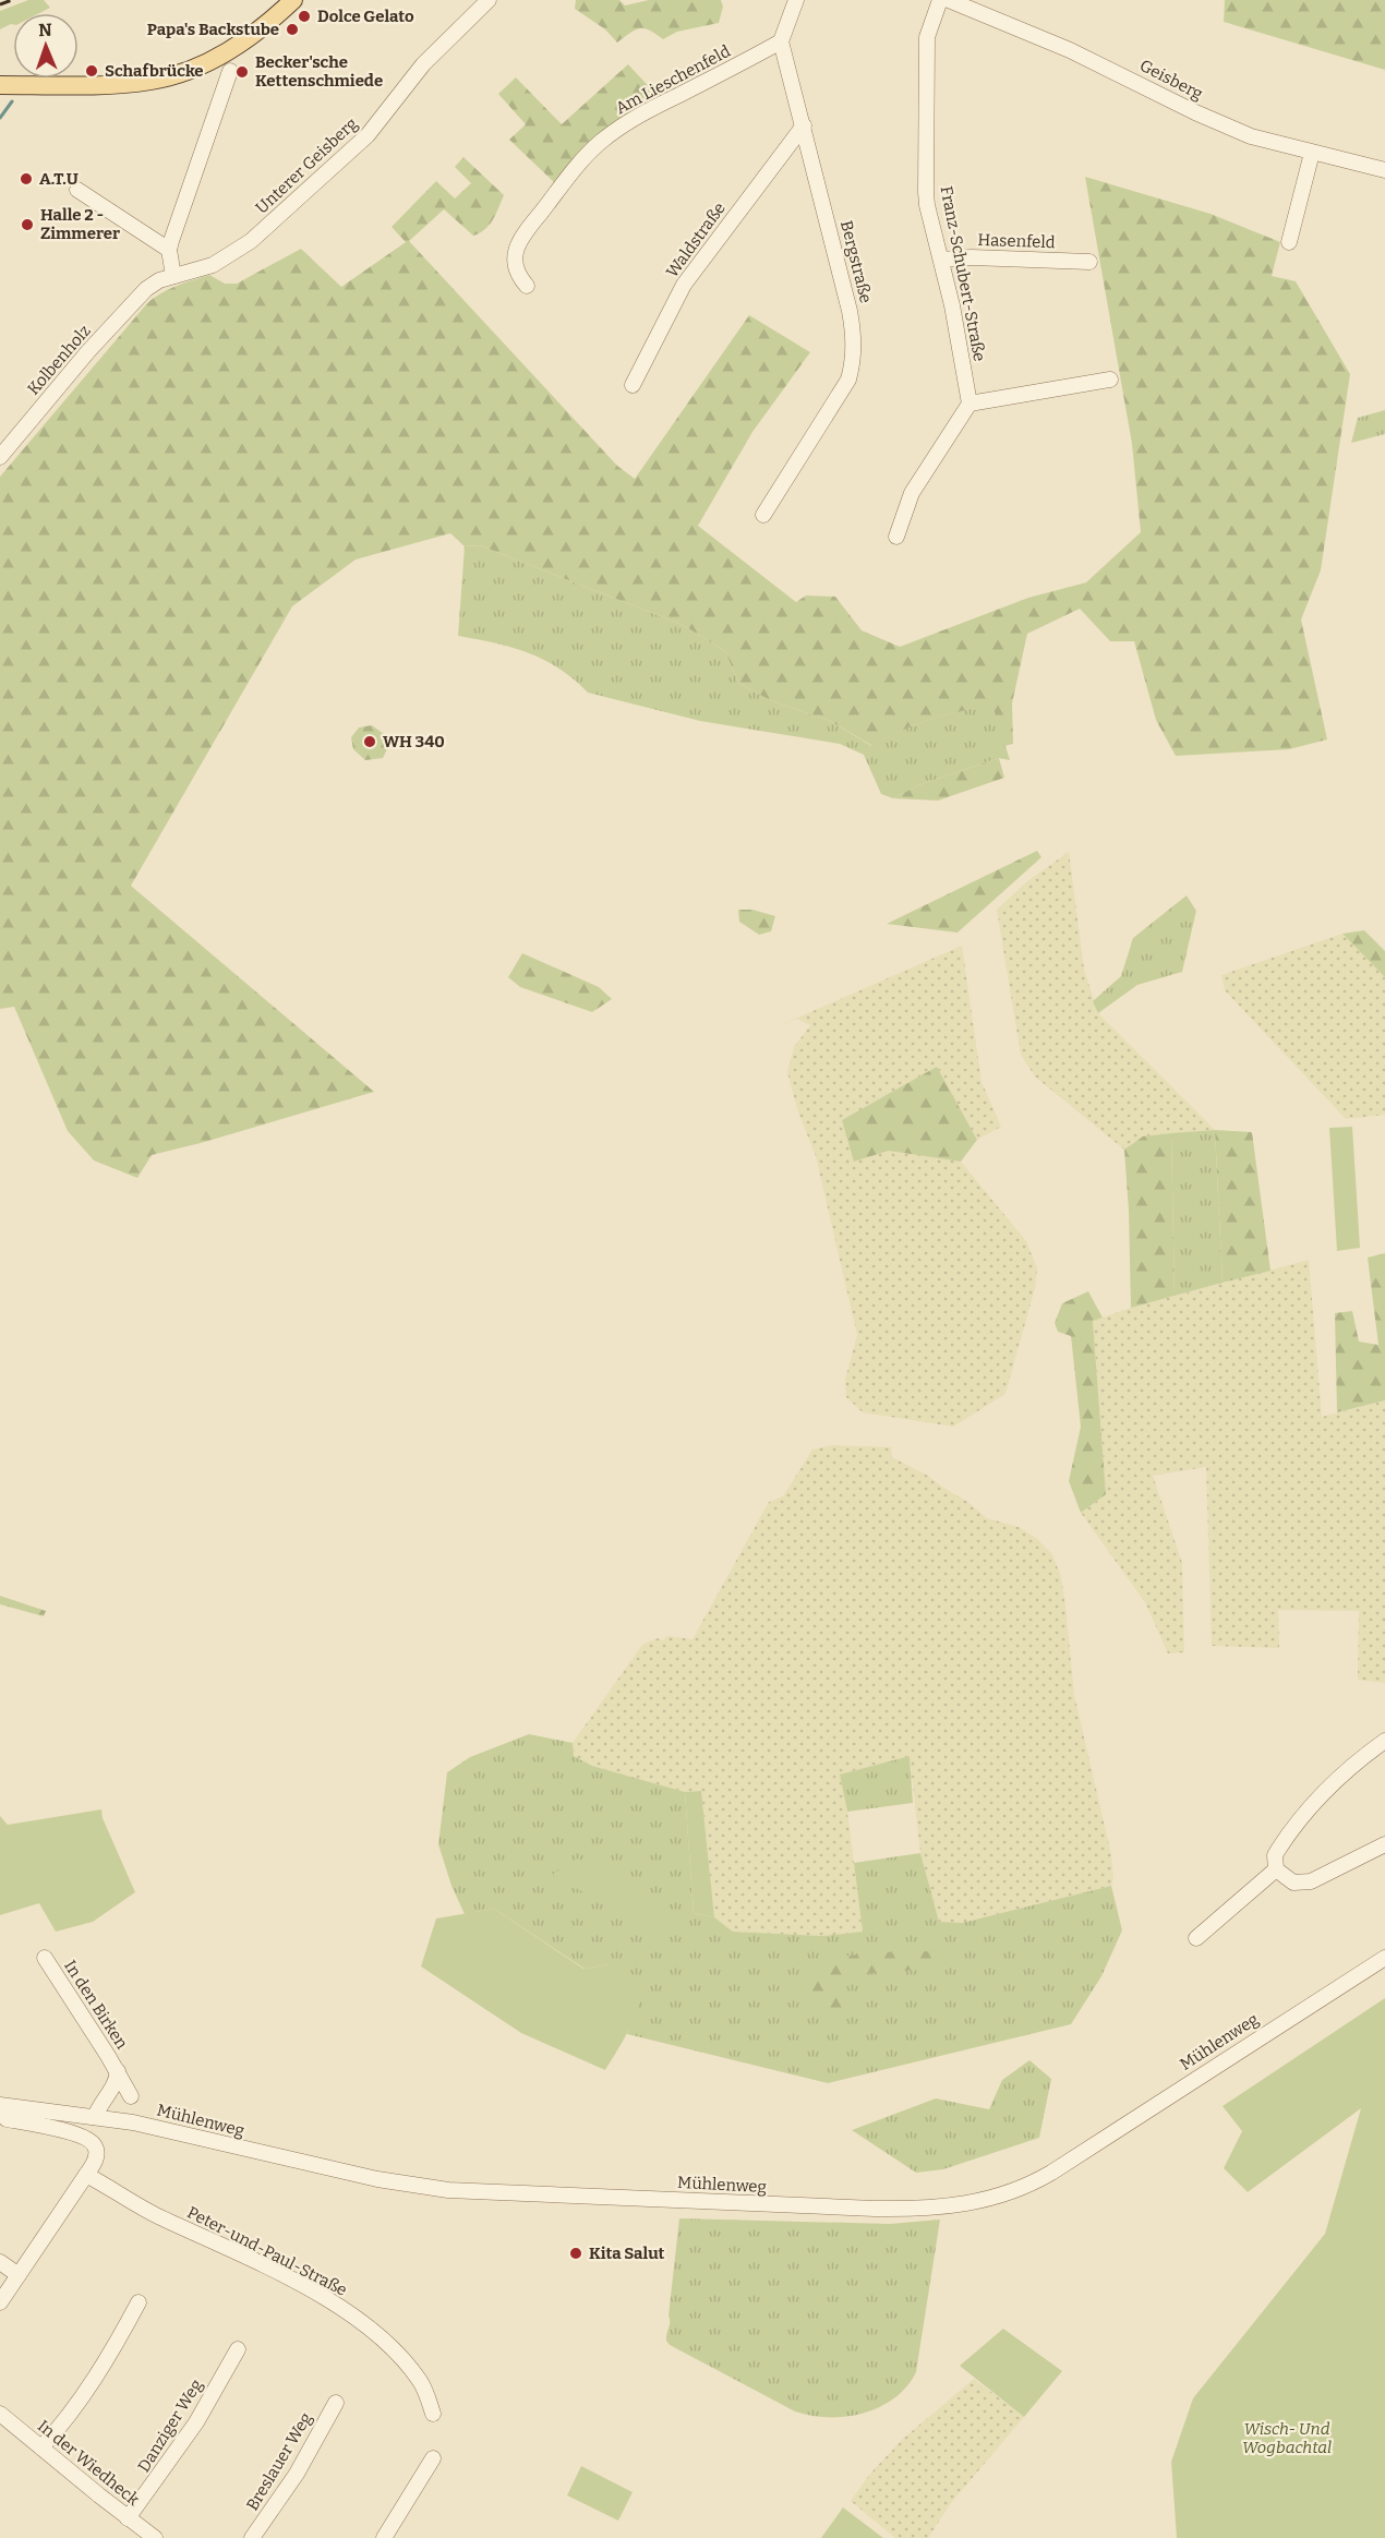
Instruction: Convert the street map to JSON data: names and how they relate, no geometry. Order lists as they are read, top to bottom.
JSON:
{
  "streets": {
    "street": [
      "Am Lieschenfeld",
      "Geisberg",
      "Unterer Geisberg",
      "Waldstraße",
      "Hasenfeld",
      "Bergstraße",
      "Franz-Schubert-Straße",
      "Kolbenholz",
      "In den Birken",
      "Mühlenweg",
      "Peter-und-Paul-Straße",
      "Danziger Weg",
      "Breslauer Weg",
      "In der Wiedheck"
    ]
  },
  "crossings": [
    ["Am Lieschenfeld", "Bergstraße"],
    ["Unterer Geisberg", "Kolbenholz"],
    ["Waldstraße", "Bergstraße"],
    ["Hasenfeld", "Franz-Schubert-Straße"],
    ["In den Birken", "Mühlenweg"],
    ["Danziger Weg", "In der Wiedheck"]
  ],
  "parks": ["Wisch- Und Wogbachtal"],
  "places": [
    "Dolce Gelato",
    "Papa's Backstube",
    "Schafbrücke",
    "Becker'sche Kettenschmiede",
    "A.T.U",
    "Halle 2 - Zimmerer",
    "WH 340",
    "Kita Salut"
  ],
  "north": "top"
}
